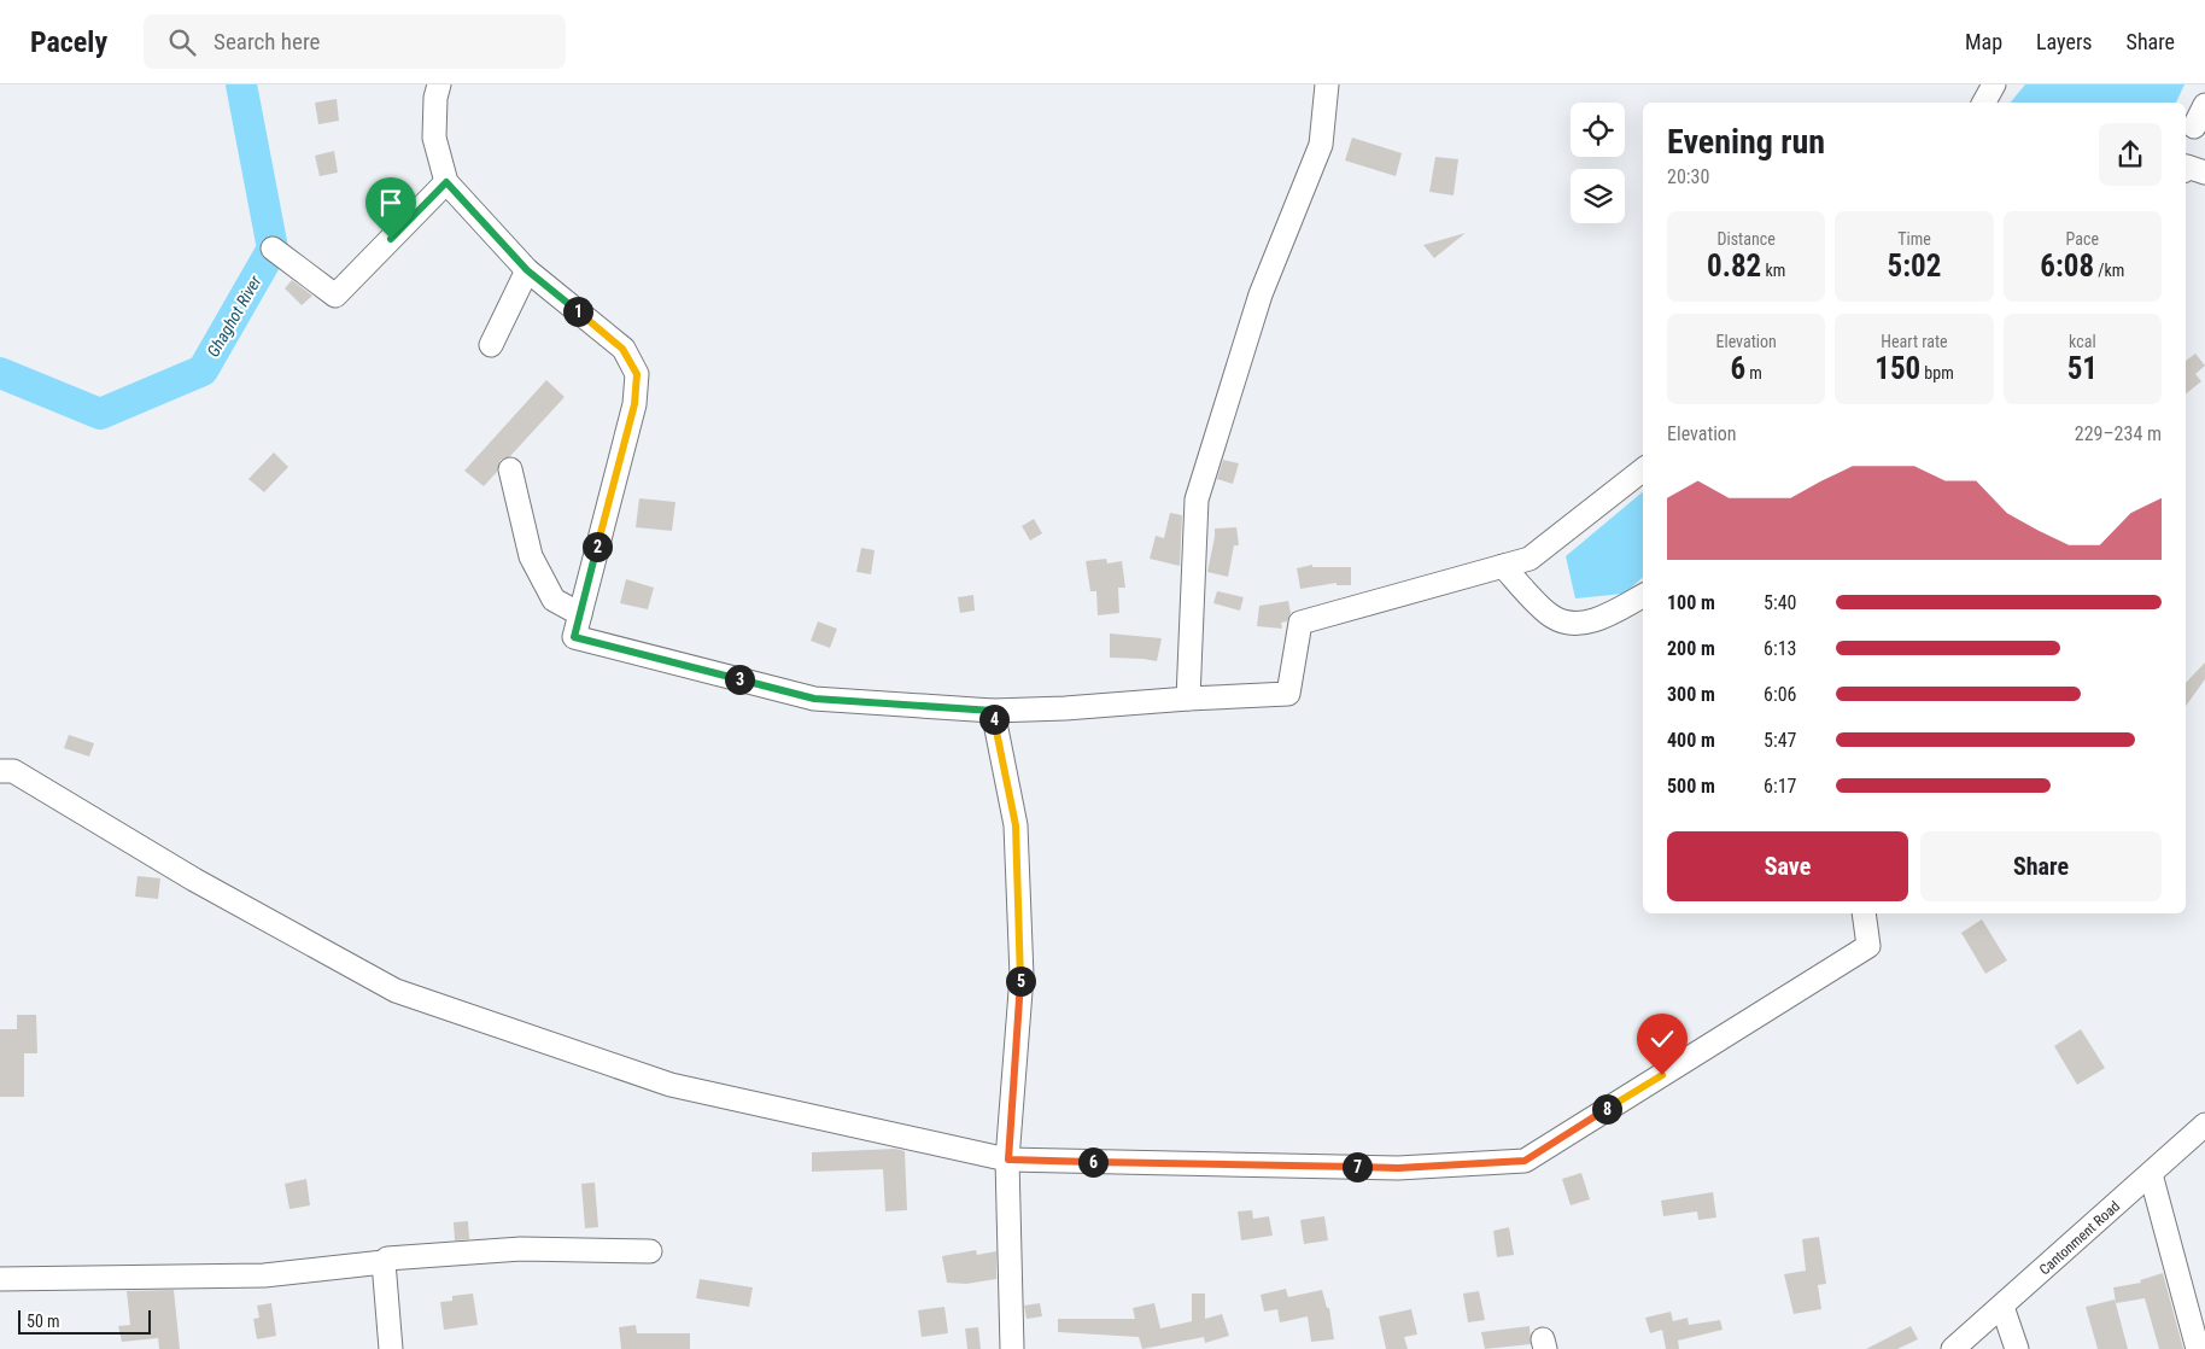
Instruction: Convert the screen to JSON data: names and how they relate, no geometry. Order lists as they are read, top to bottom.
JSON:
{
  "streets": {
    "street": ["Cantonment Road"]
  },
  "water": ["Ghaghot River"],
  "scale_bar": "50 m",
  "page": {
    "header": "Pacely",
    "search": "Search here",
    "nav": ["Map", "Layers", "Share"],
    "heading": ["Evening run", "20:30"],
    "stats": [
      ["Distance", "0.82 km"],
      ["Time", "5:02"],
      ["Pace", "6:08 /km"],
      ["Elevation", "6 m"],
      ["Heart rate", "150 bpm"],
      ["kcal", "51"]
    ],
    "pins": [
      "1",
      "2",
      "3",
      "4",
      "5",
      "8",
      "6",
      "7"
    ],
    "chart": ["Elevation", "229–234 m"],
    "list": [
      {
        "name": "100 m",
        "note": "5:40"
      },
      {
        "name": "200 m",
        "note": "6:13"
      },
      {
        "name": "300 m",
        "note": "6:06"
      },
      {
        "name": "400 m",
        "note": "5:47"
      },
      {
        "name": "500 m",
        "note": "6:17"
      }
    ],
    "buttons": ["Save", "Share"],
    "scale": "50 m"
  }
}
